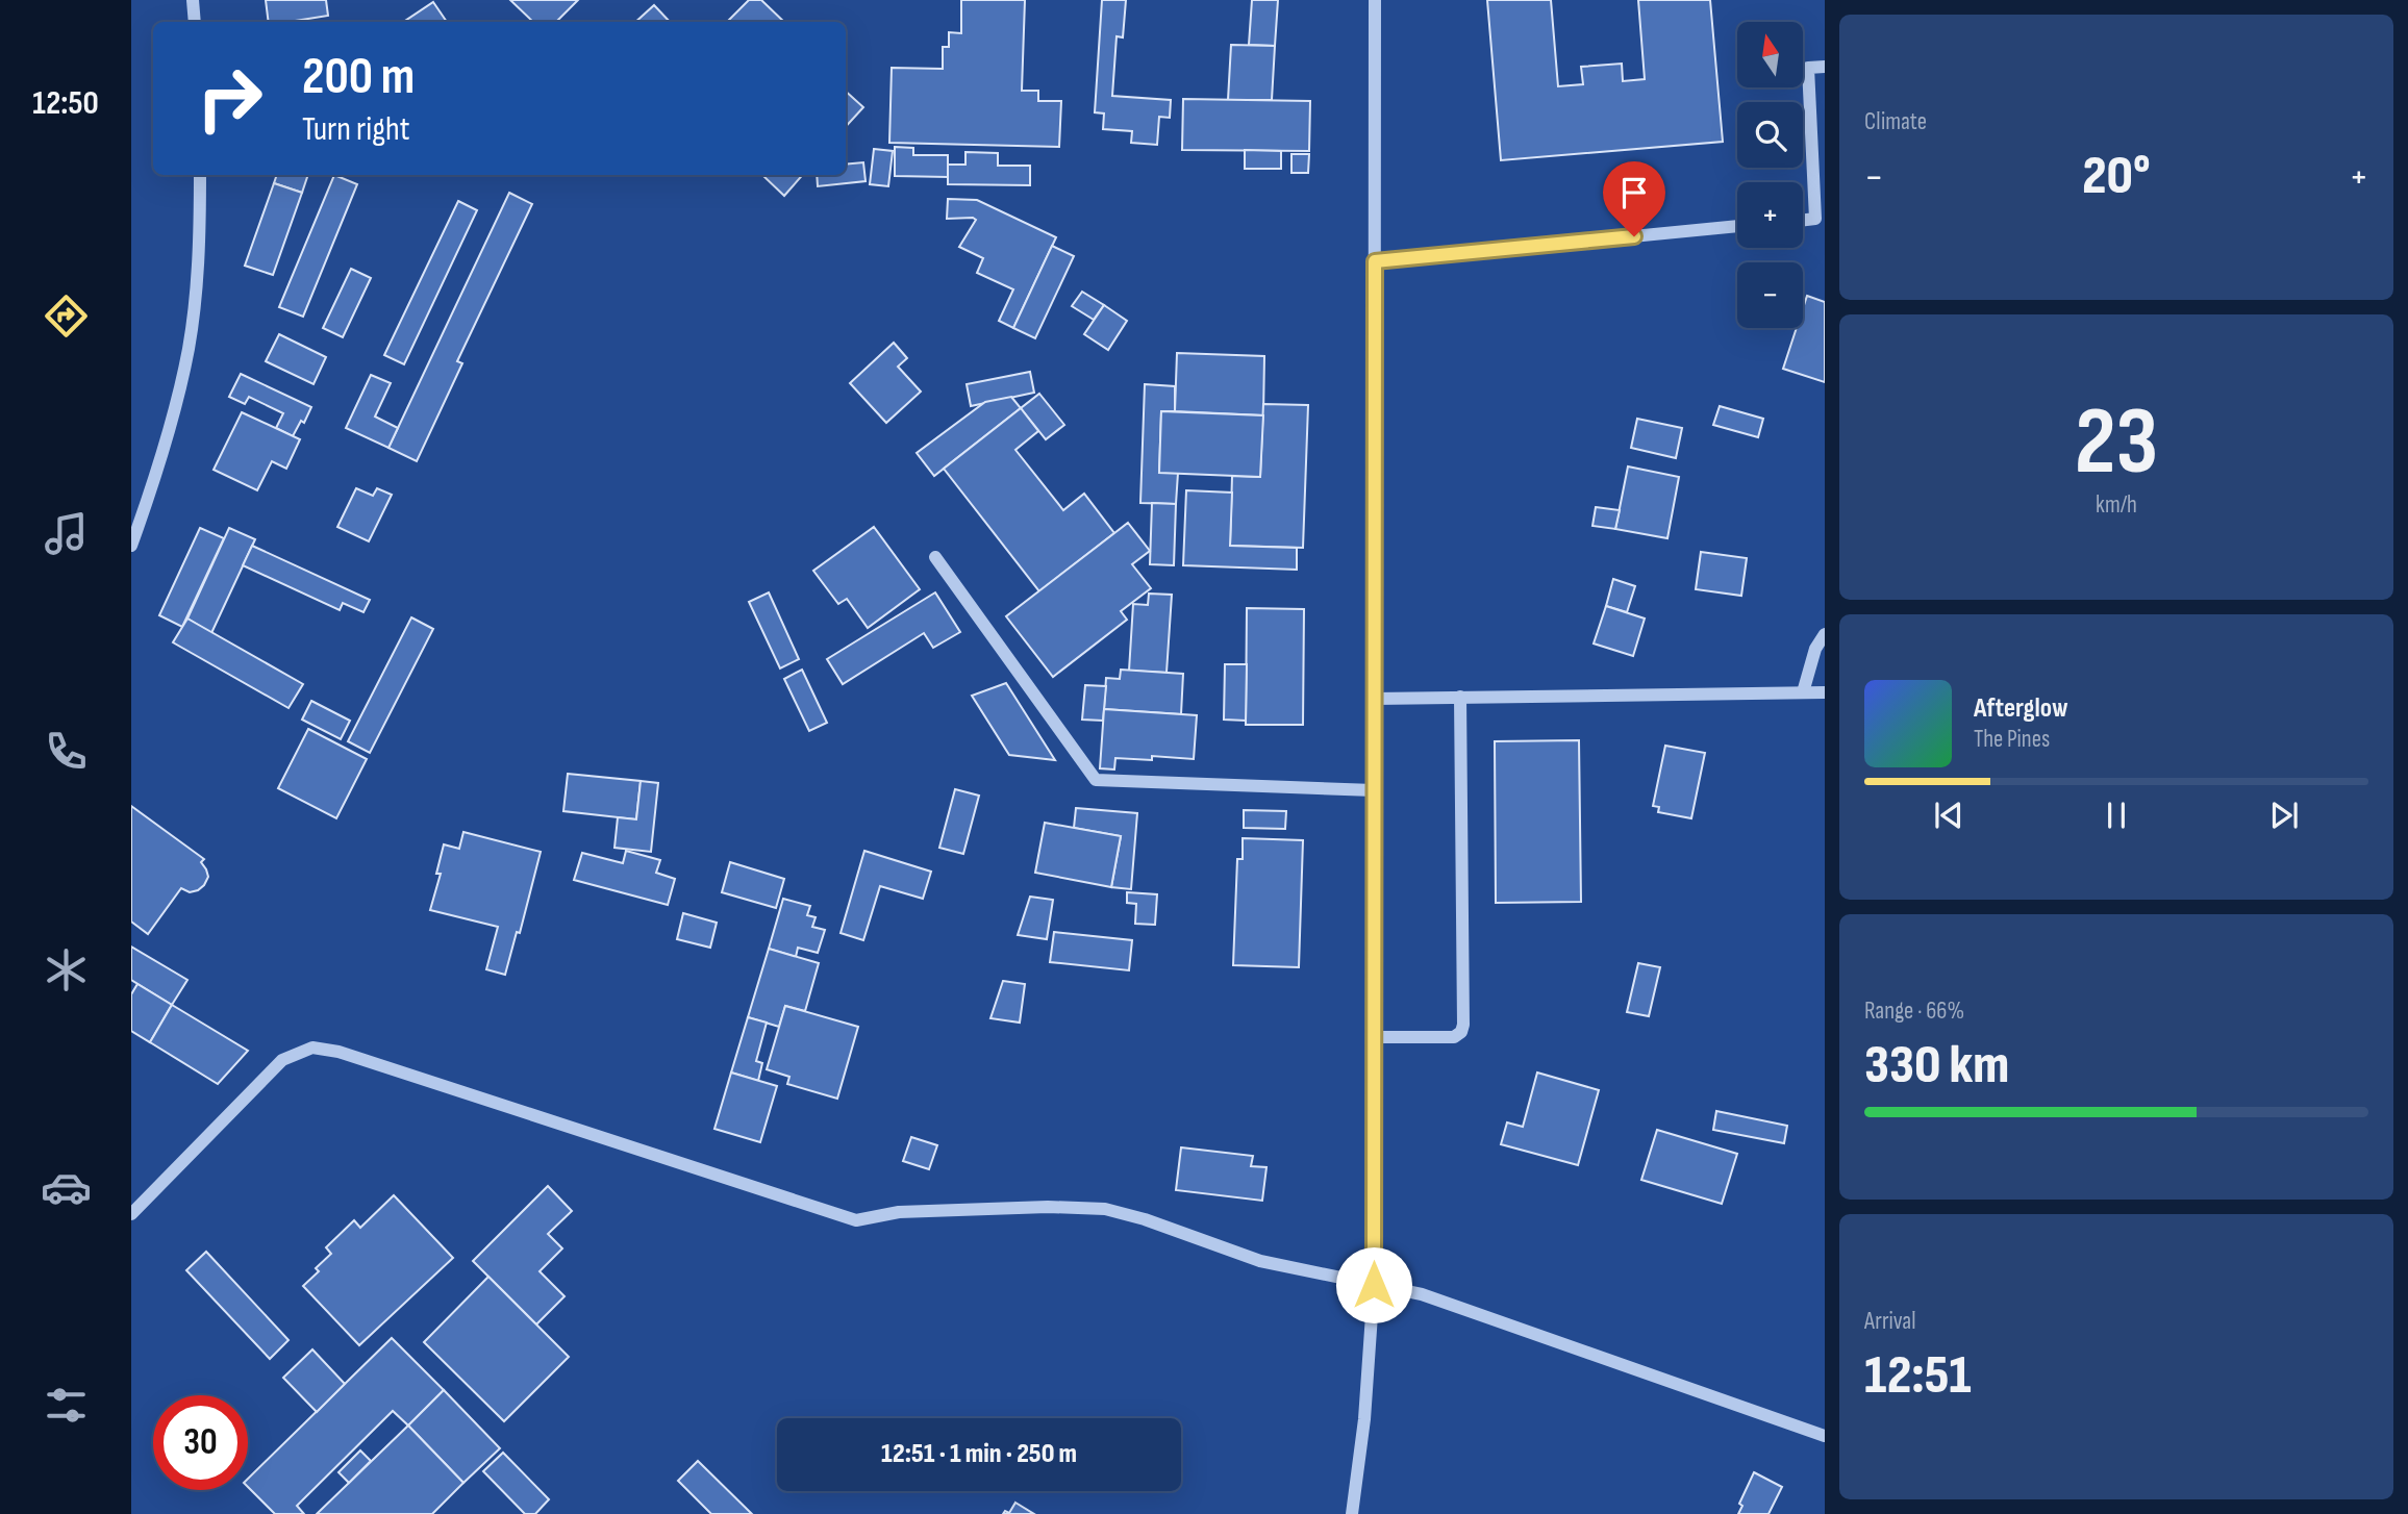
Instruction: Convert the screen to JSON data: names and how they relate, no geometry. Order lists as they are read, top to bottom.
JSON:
{
  "north": "top",
  "page": {
    "tabs": "12:50",
    "tile": [
      "Climate",
      ["23", "km/h"],
      ["Range · 66%", "330 km"],
      ["Arrival", "12:51"]
    ],
    "map_buttons": ["+", "−"],
    "turn": ["200 m", "Turn right"],
    "heat": ["−", "20°", "+"],
    "song": ["Afterglow", "The Pines"],
    "limit": "30",
    "trip": "12:51 · 1 min · 250 m"
  }
}
